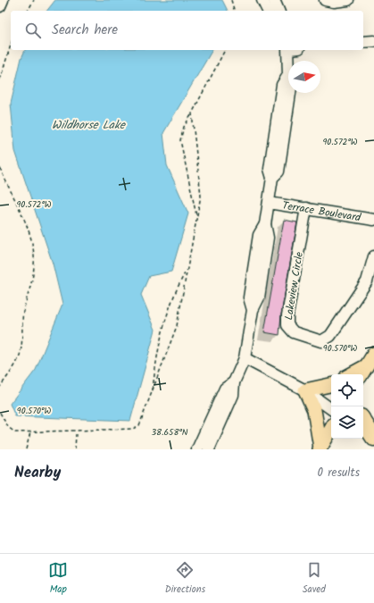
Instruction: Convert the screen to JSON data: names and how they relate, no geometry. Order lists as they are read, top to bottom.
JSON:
{
  "streets": {
    "street": ["Terrace Boulevard", "Lakeview Circle"]
  },
  "crossings": [
    ["Terrace Boulevard", "Lakeview Circle"]
  ],
  "water": ["Wildhorse Lake"],
  "north": "right",
  "page": {
    "search": "Search here",
    "heading": ["Nearby", "0 results"],
    "nav": ["Map", "Directions", "Saved"]
  },
  "coordinates": ["90.572°W", "90.570°W", "38.658°N"]
}
